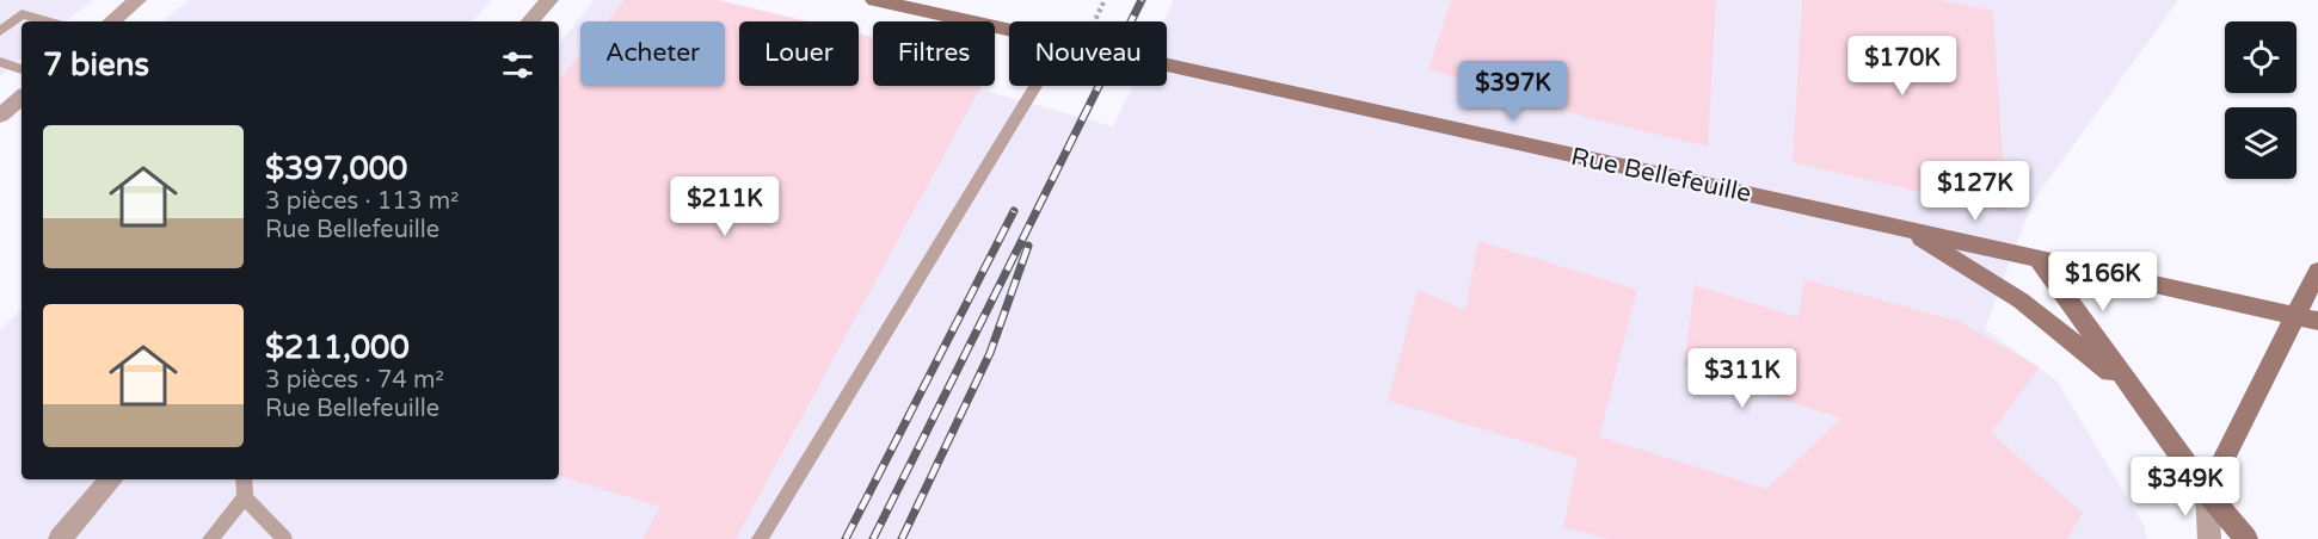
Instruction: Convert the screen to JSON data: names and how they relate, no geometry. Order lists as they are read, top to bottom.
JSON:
{
  "streets": {
    "main road": ["Rue Bellefeuille"]
  },
  "page": {
    "chip": [
      "Acheter",
      "Louer",
      "Filtres",
      "Nouveau"
    ],
    "heading": "7 biens",
    "price": [
      "$170K",
      "$397K",
      "$127K",
      "$211K",
      "$166K",
      "$311K",
      "$349K"
    ],
    "list": [
      {
        "name": "$397,000",
        "note": "3 pièces · 113 m² · Rue Bellefeuille"
      },
      {
        "name": "$211,000",
        "note": "3 pièces · 74 m² · Rue Bellefeuille"
      }
    ]
  }
}
